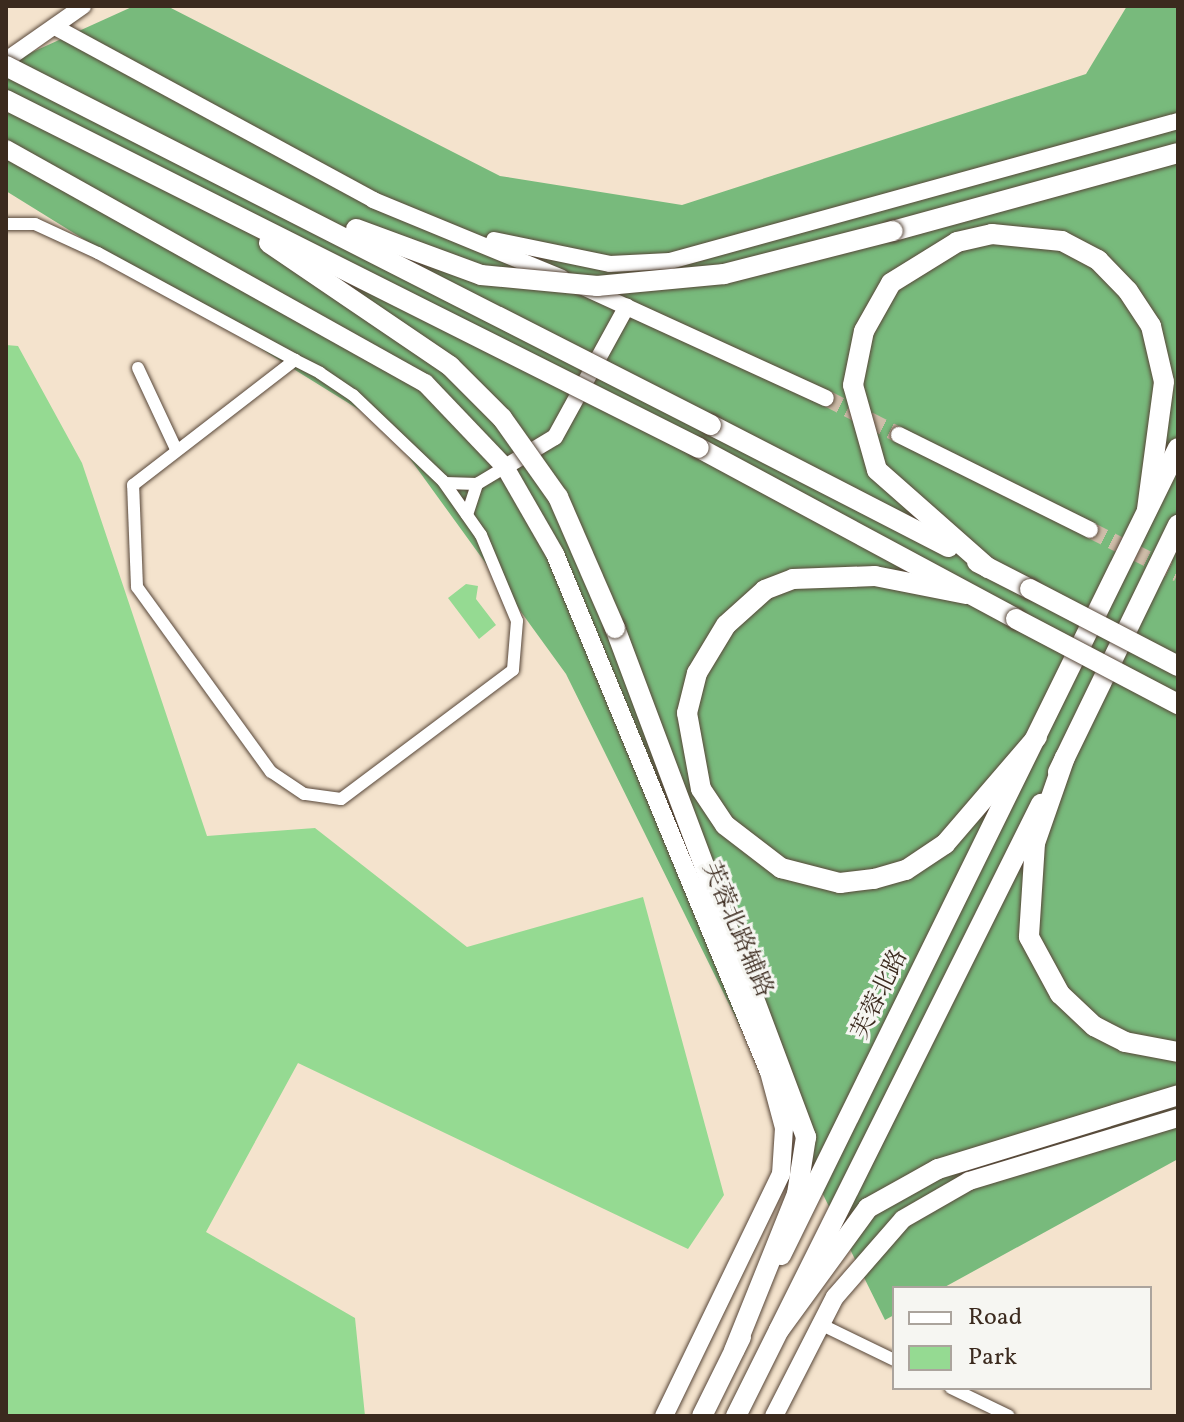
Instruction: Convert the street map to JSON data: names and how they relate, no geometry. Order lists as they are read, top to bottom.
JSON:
{
  "streets": {
    "main road": ["芙蓉北路辅路", "芙蓉北路"]
  },
  "legend": ["Road", "Park"]
}
